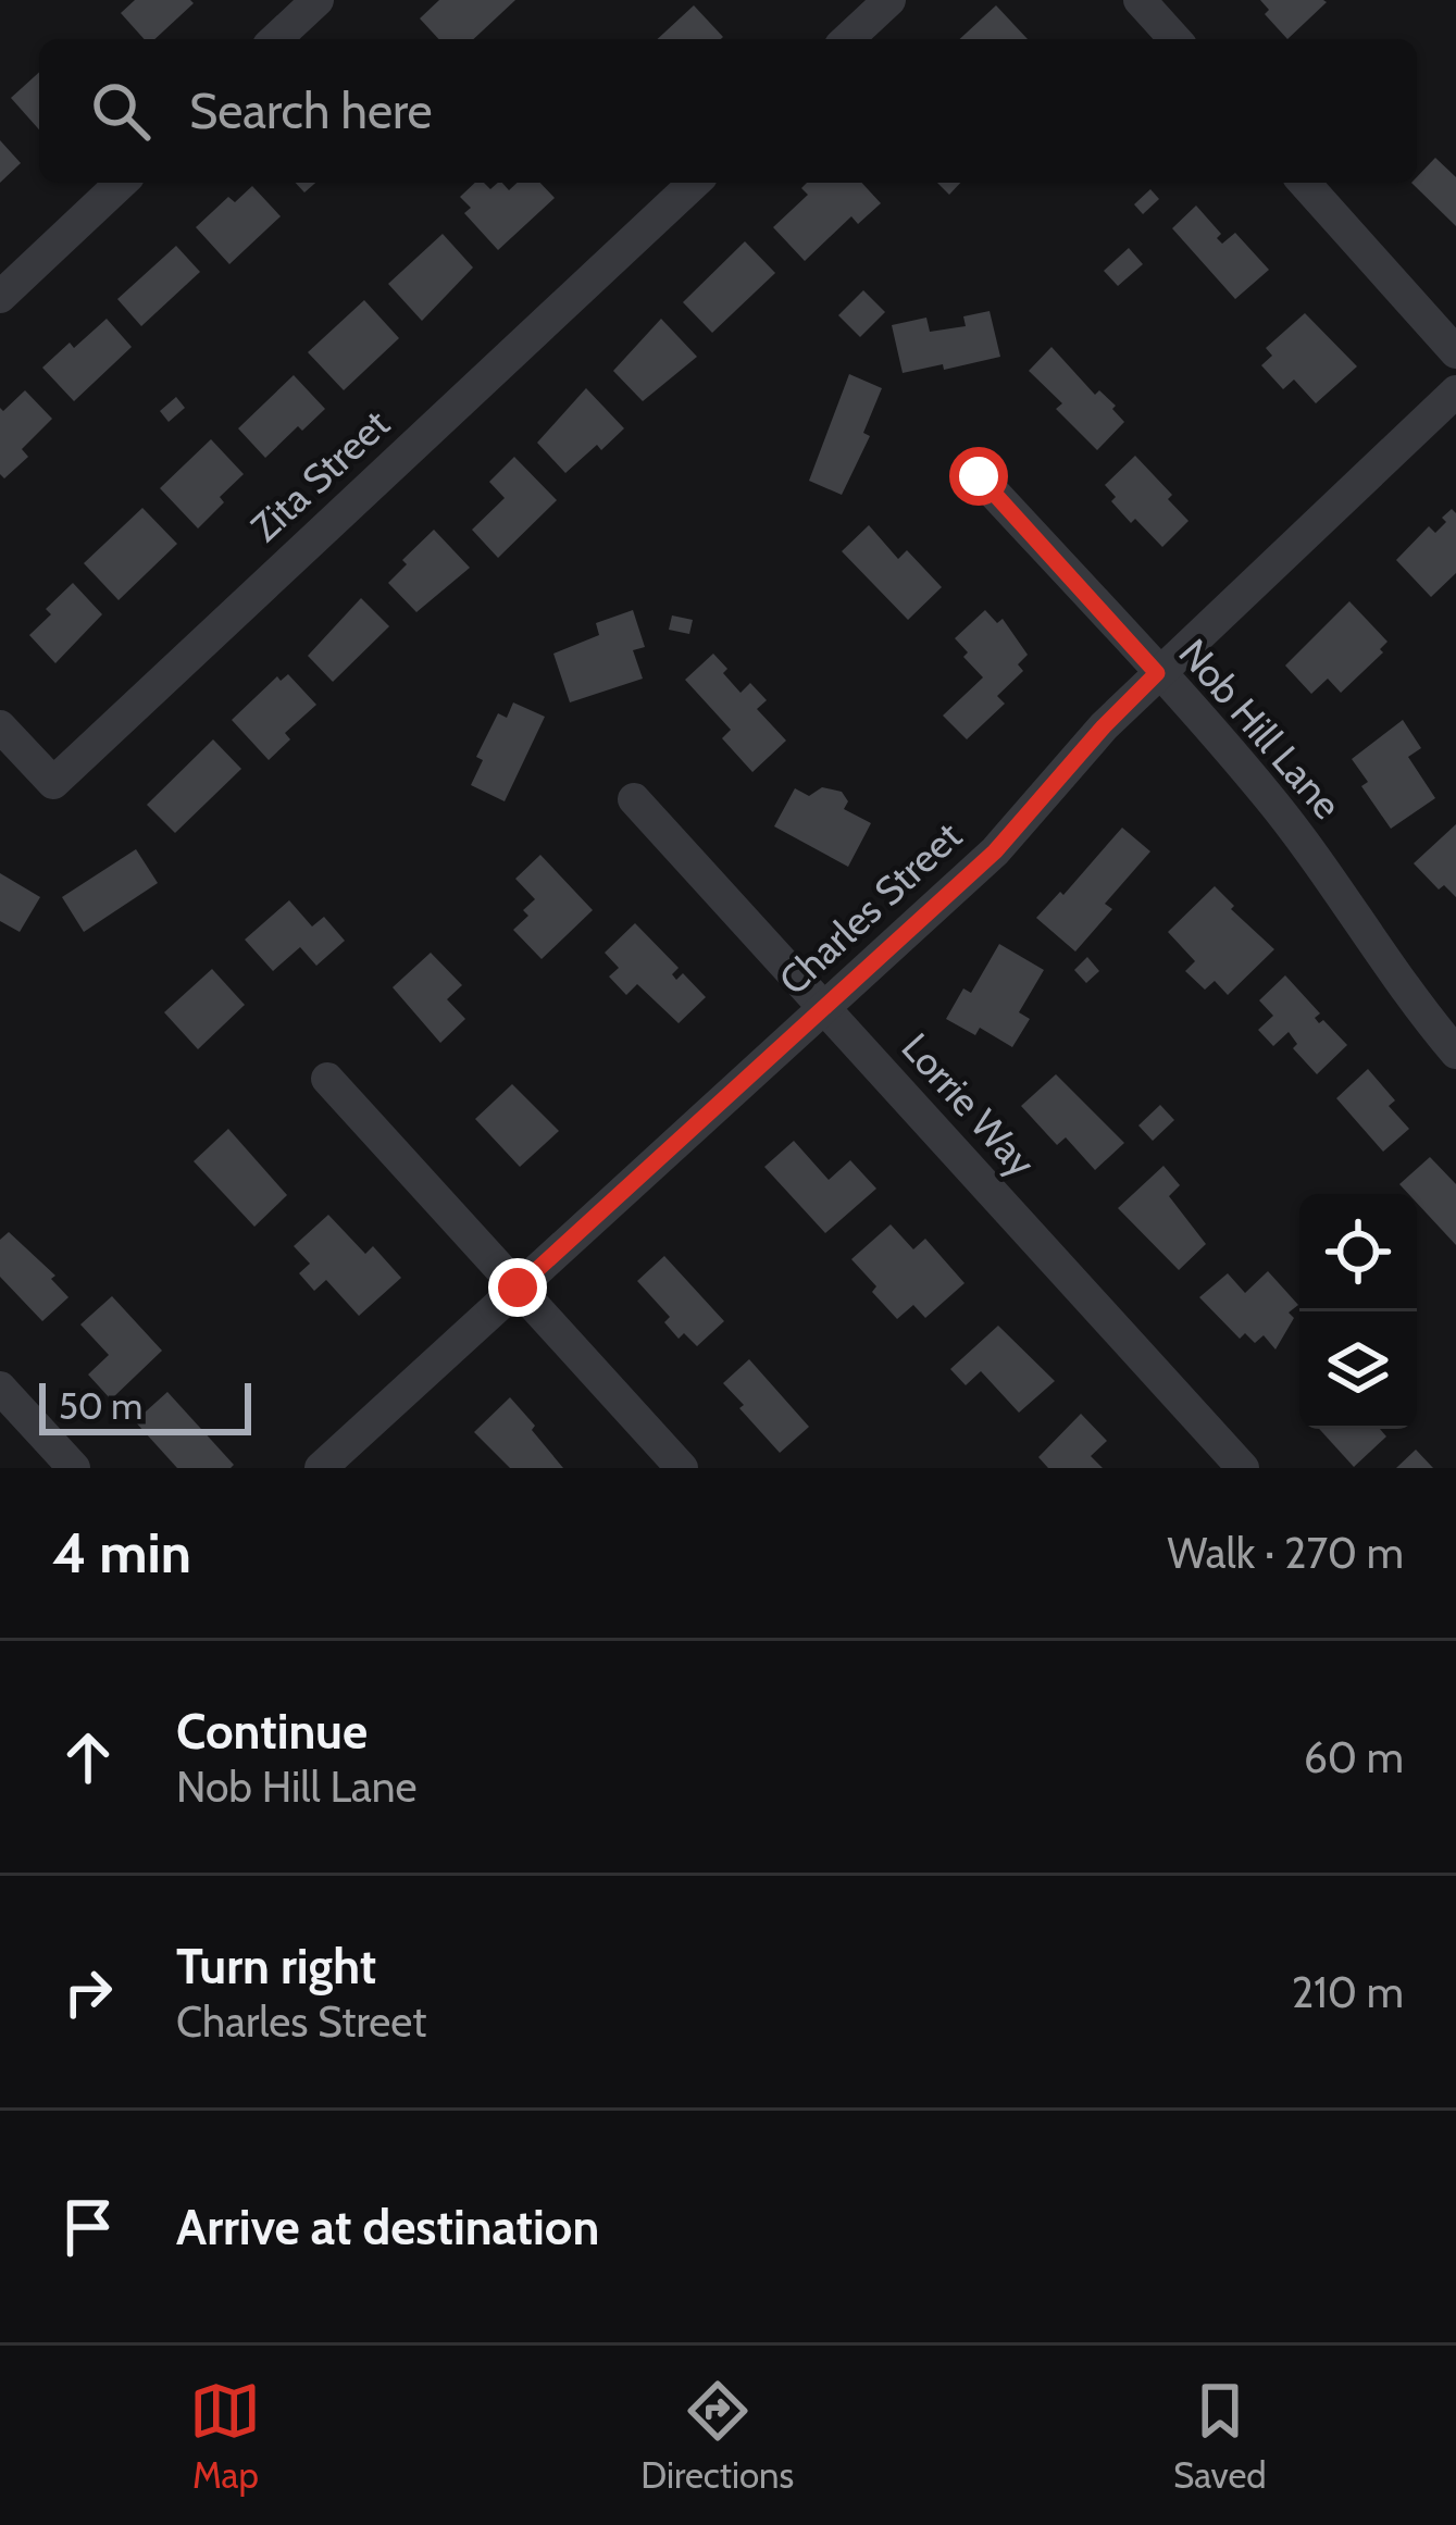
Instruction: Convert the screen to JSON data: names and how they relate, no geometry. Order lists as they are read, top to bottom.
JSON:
{
  "streets": {
    "street": [
      "Zita Street",
      "Nob Hill Lane",
      "Charles Street",
      "Lorrie Way"
    ]
  },
  "crossings": [
    ["Nob Hill Lane", "Charles Street"],
    ["Charles Street", "Lorrie Way"]
  ],
  "scale_bar": "50 m",
  "page": {
    "search": "Search here",
    "scale": "50 m",
    "heading": ["4 min", "Walk · 270 m"],
    "list": [
      ["Continue", "Nob Hill Lane", "60 m"],
      ["Turn right", "Charles Street", "210 m"],
      "Arrive at destination"
    ],
    "nav": ["Map", "Directions", "Saved"]
  }
}
